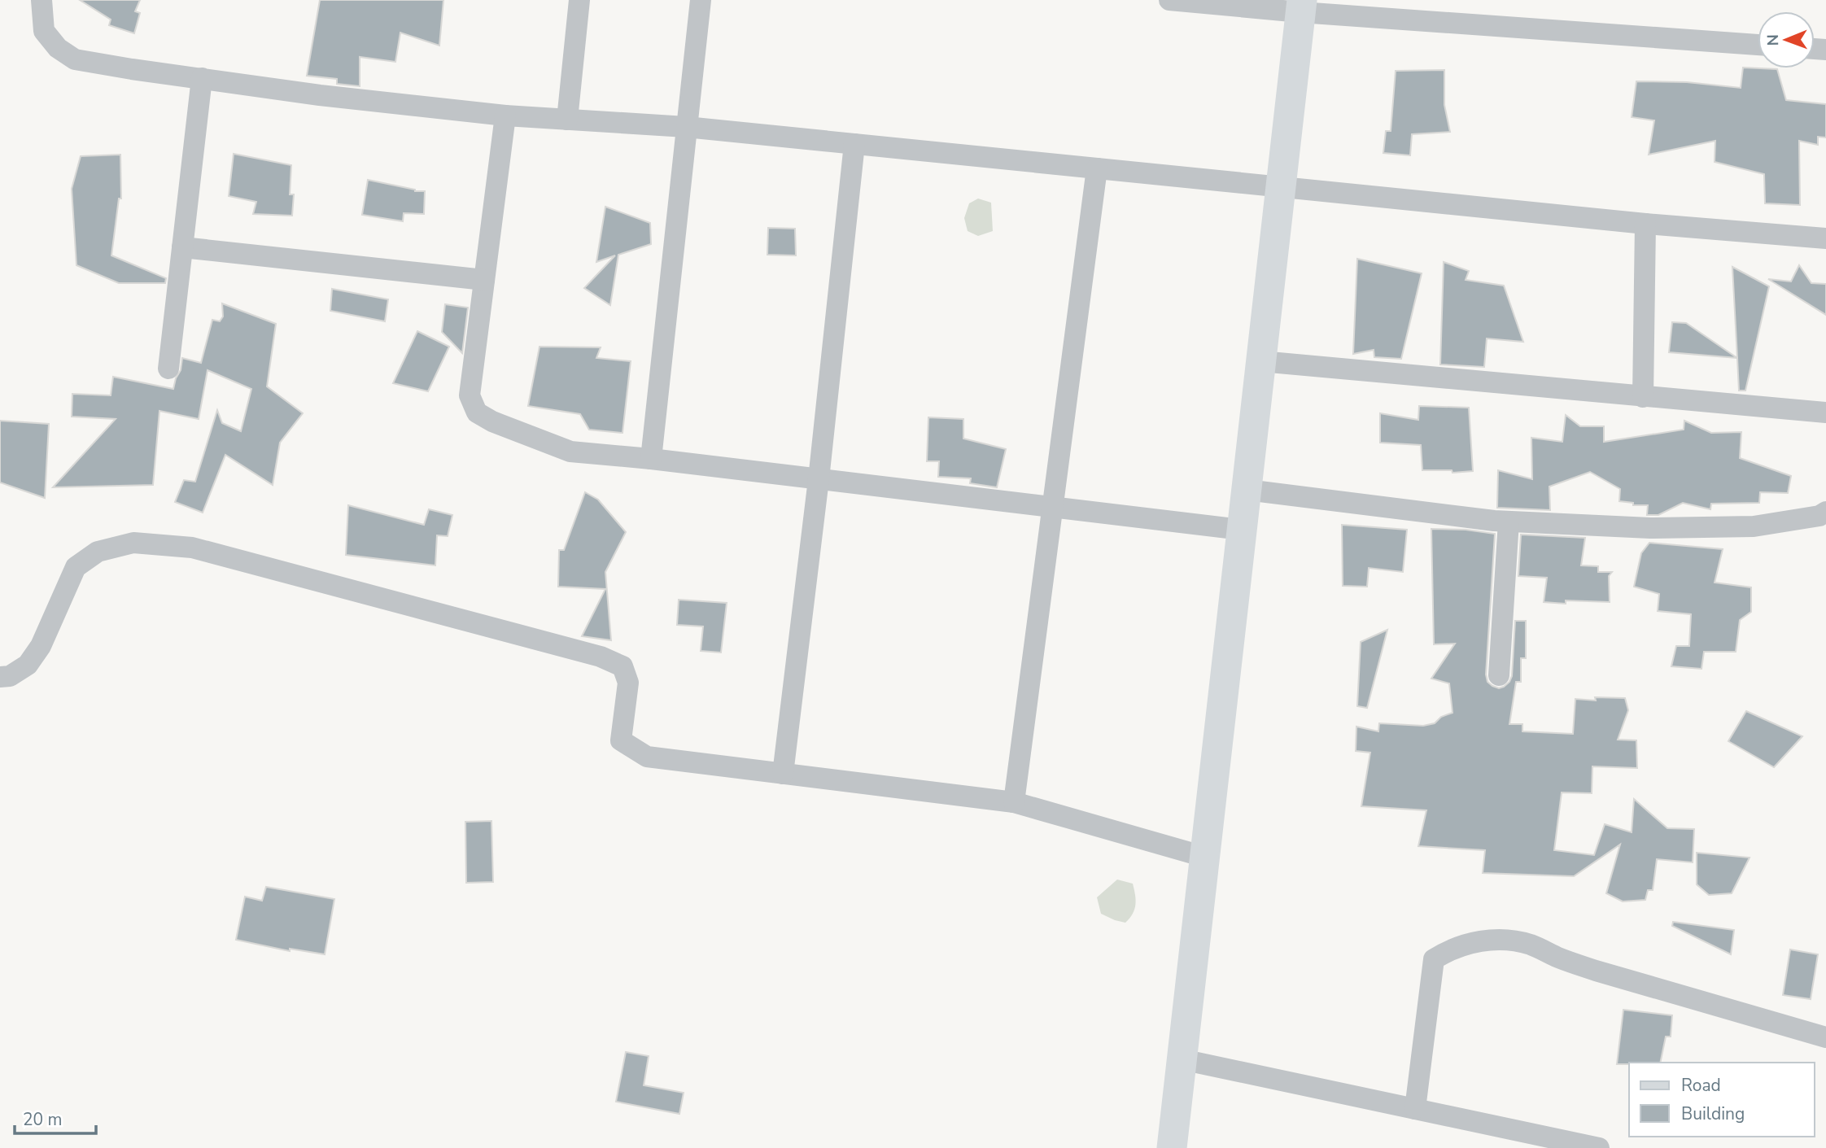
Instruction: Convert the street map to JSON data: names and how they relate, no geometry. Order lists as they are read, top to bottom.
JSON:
{
  "legend": ["Road", "Building"],
  "scale_bar": "20 m",
  "north": "left"
}
